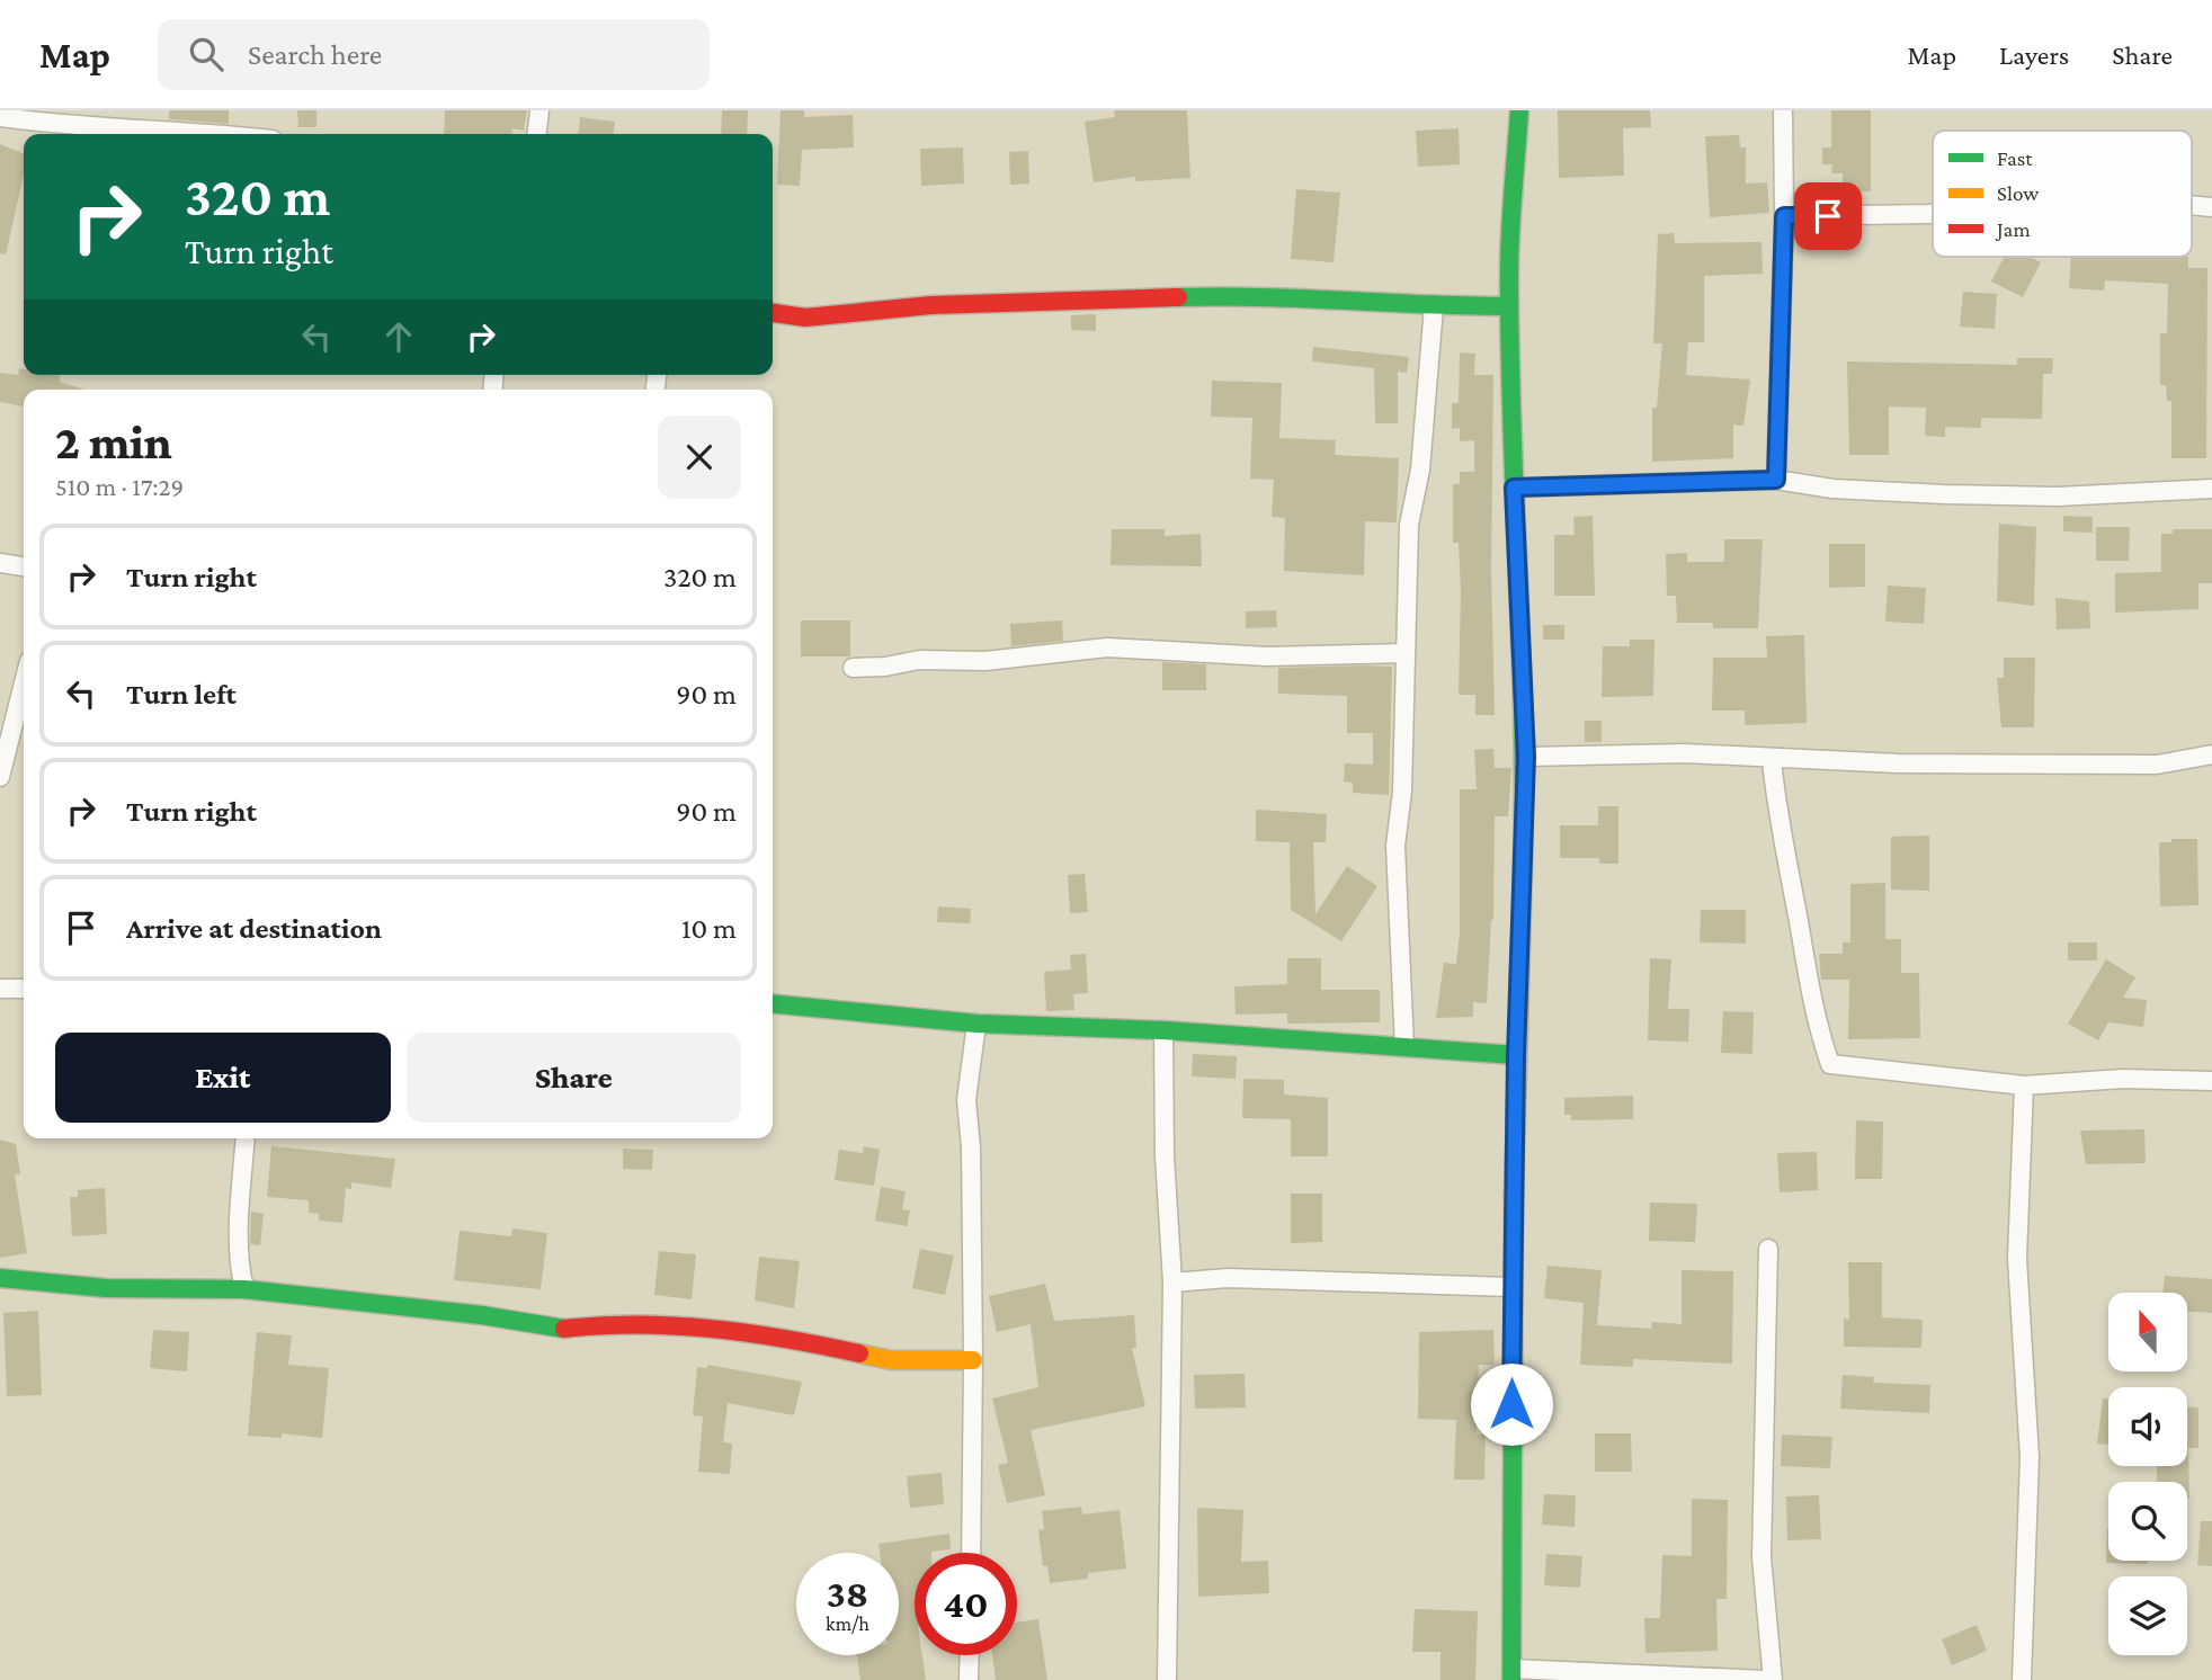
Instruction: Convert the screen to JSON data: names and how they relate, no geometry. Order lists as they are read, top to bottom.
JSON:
{
  "legend": ["Fast", "Slow", "Jam"],
  "north": "top",
  "page": {
    "header": "Map",
    "search": "Search here",
    "nav": ["Map", "Layers", "Share"],
    "turn": ["320 m", "Turn right"],
    "heading": ["2 min", "510 m · 17:29"],
    "list": [
      {
        "name": "Turn right",
        "value": "320 m"
      },
      {
        "name": "Turn left",
        "value": "90 m"
      },
      {
        "name": "Turn right",
        "value": "90 m"
      },
      {
        "name": "Arrive at destination",
        "value": "10 m"
      }
    ],
    "buttons": ["Exit", "Share"],
    "speed": "38 km/h",
    "limit": "40"
  }
}
